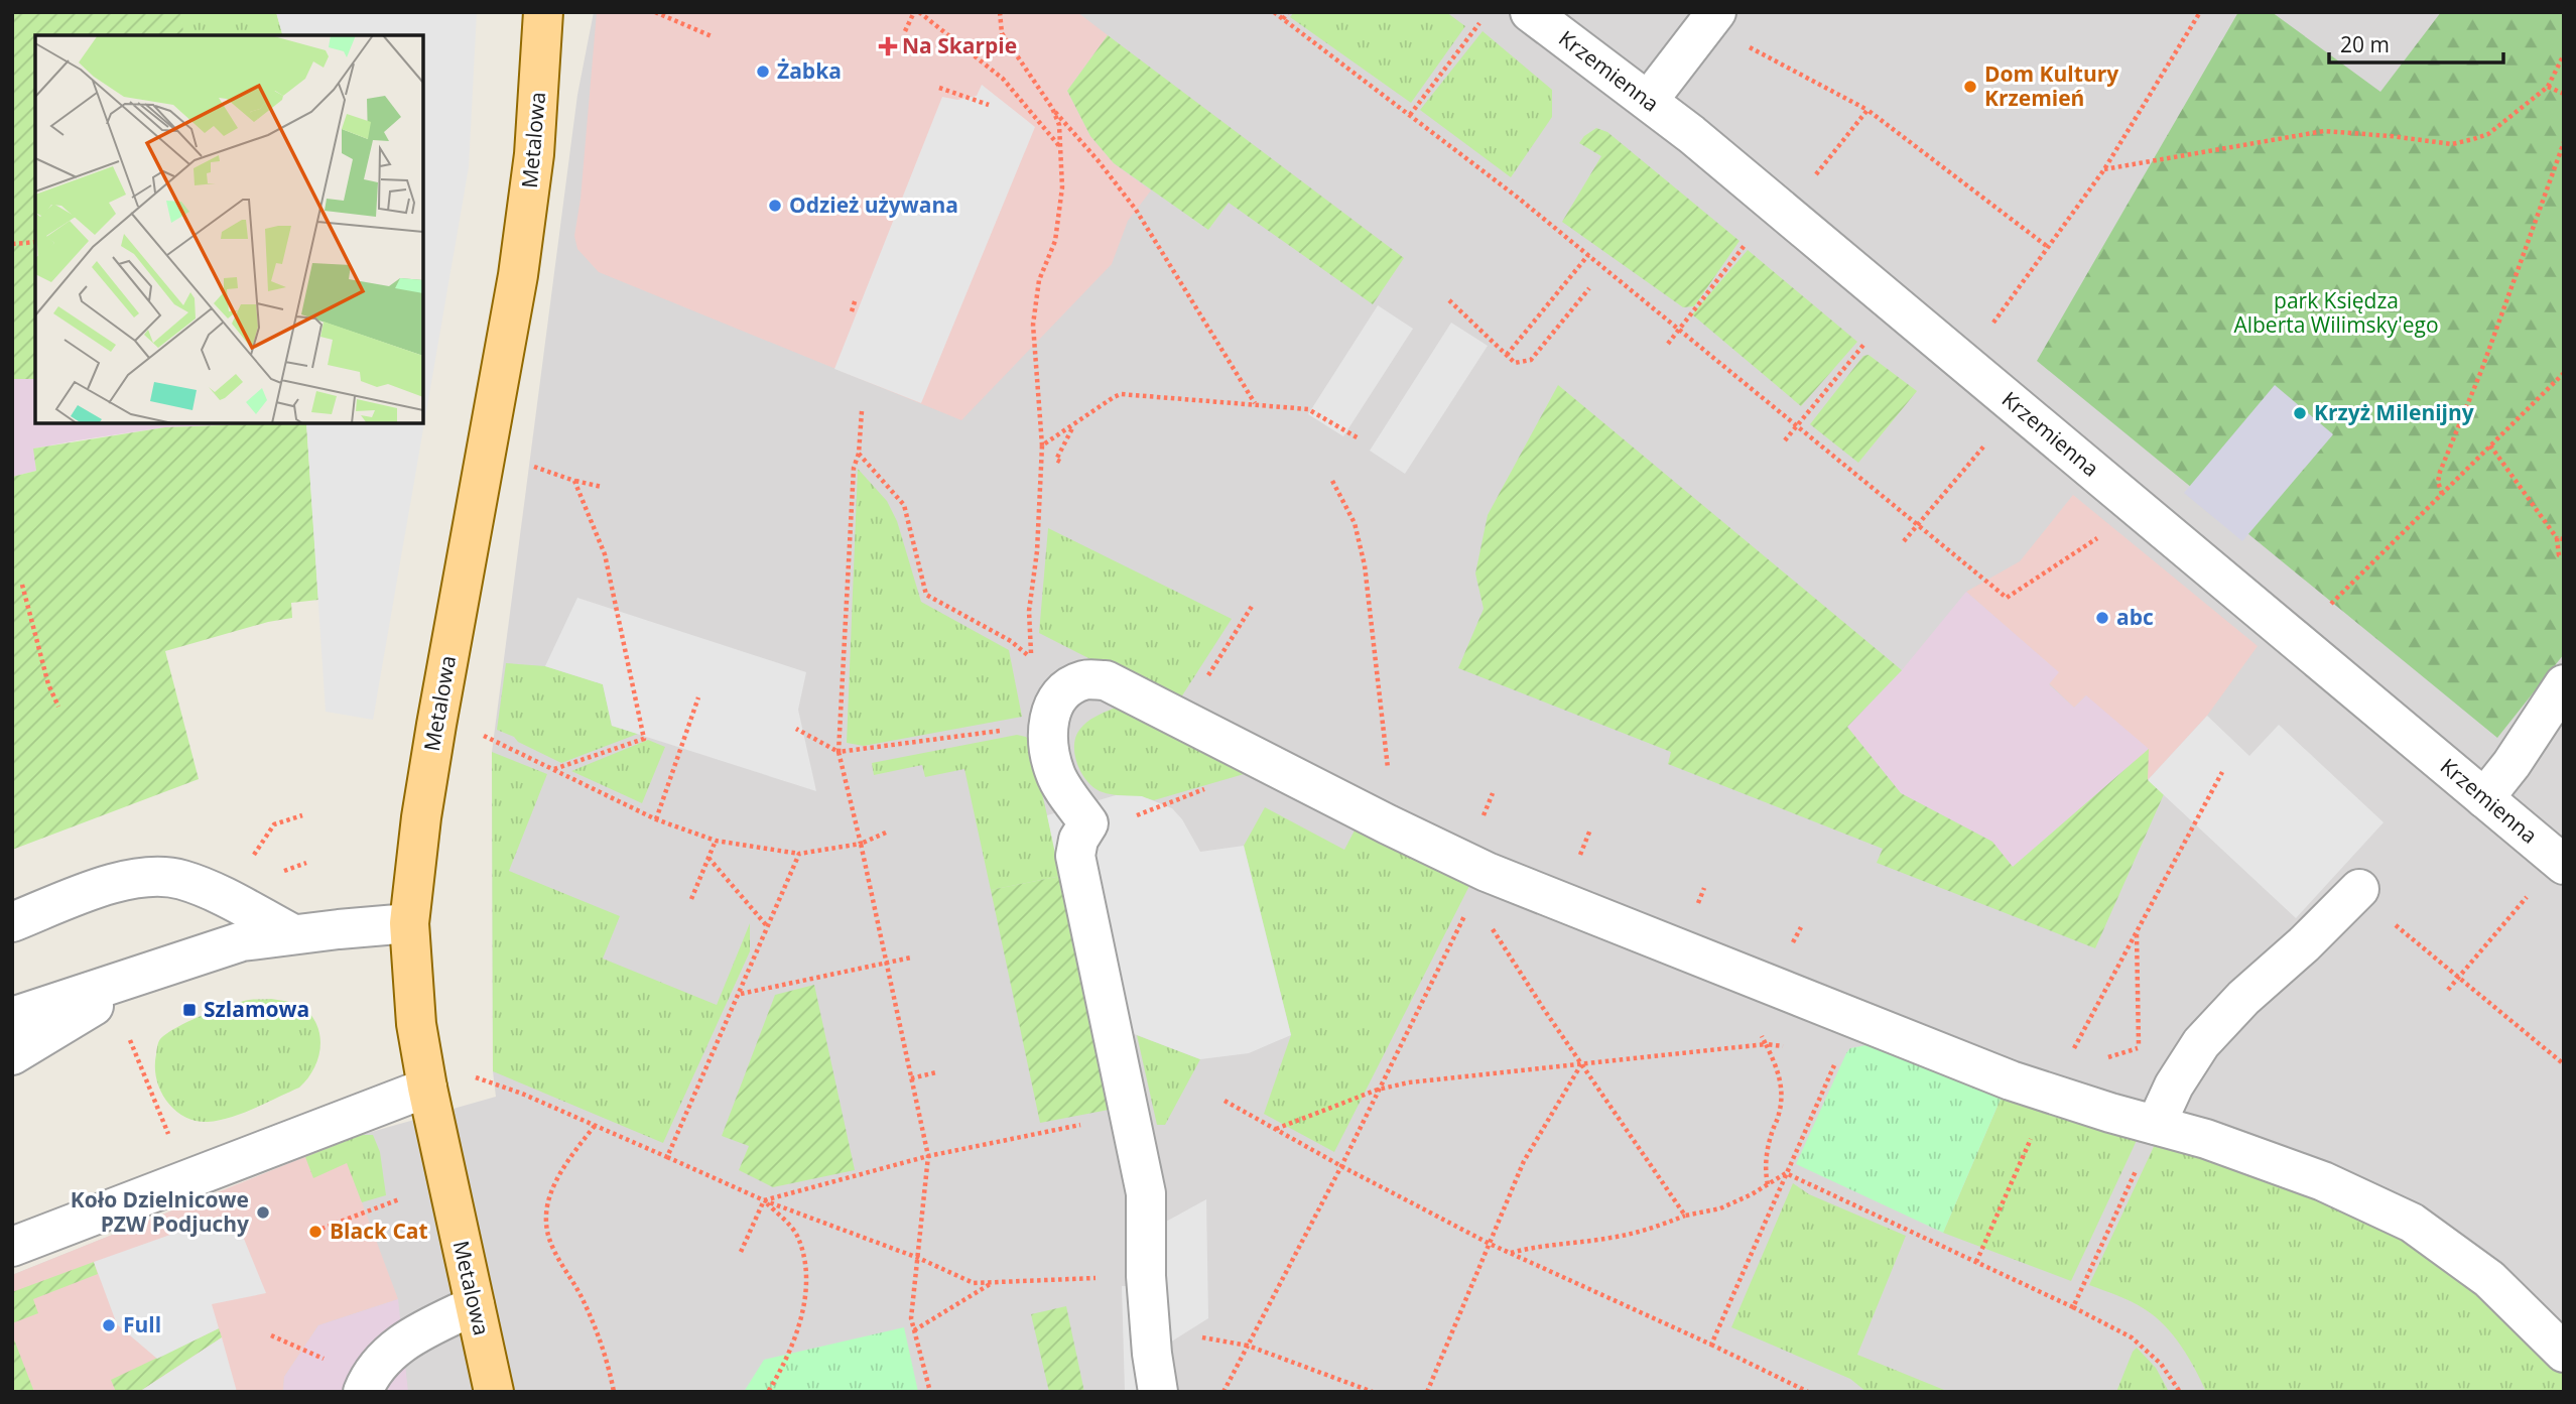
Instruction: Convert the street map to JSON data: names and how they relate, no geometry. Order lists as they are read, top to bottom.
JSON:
{
  "streets": {
    "main road": ["Metalowa"],
    "street": ["Krzemienna"]
  },
  "parks": ["park Księdza Alberta Wilimsky'ego"],
  "places": {
    "health": ["Na Skarpie"],
    "other": [
      "Żabka",
      "Dom Kultury Krzemień",
      "Odzież używana",
      "Krzyż Milenijny",
      "abc",
      "Koło Dzielnicowe PZW Podjuchy",
      "Black Cat",
      "Full"
    ],
    "transit": ["Szlamowa"]
  },
  "scale_bar": "20 m"
}
